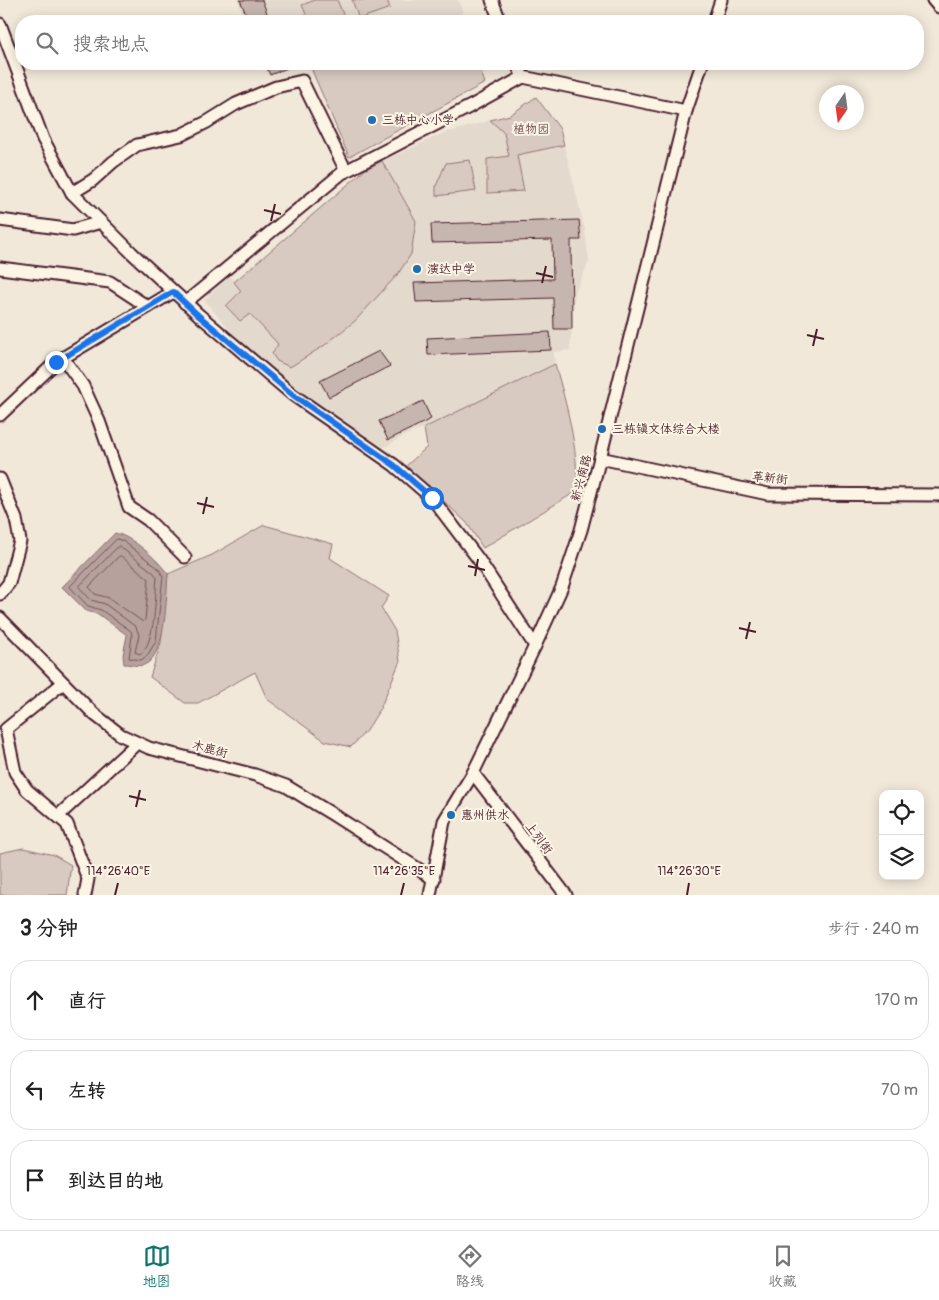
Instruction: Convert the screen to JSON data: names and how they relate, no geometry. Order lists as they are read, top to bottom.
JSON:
{
  "streets": {
    "street": [
      "新兴南路",
      "革新街",
      "木鹿街",
      "上列街"
    ]
  },
  "crossings": [
    ["新兴南路", "革新街"],
    ["新兴南路", "木鹿街"],
    ["新兴南路", "上列街"]
  ],
  "parks": ["植物园"],
  "places": [
    "三栋中心小学",
    "演达中学",
    "三栋镇文体综合大楼",
    "惠州供水"
  ],
  "north": "bottom",
  "page": {
    "search": "搜索地点",
    "heading": ["3 分钟", "步行 · 240 m"],
    "list": [
      ["直行", "170 m"],
      ["左转", "70 m"],
      "到达目的地"
    ],
    "nav": ["地图", "路线", "收藏"]
  },
  "coordinates": ["114°26'40\"E", "114°26'35\"E", "114°26'30\"E"]
}
